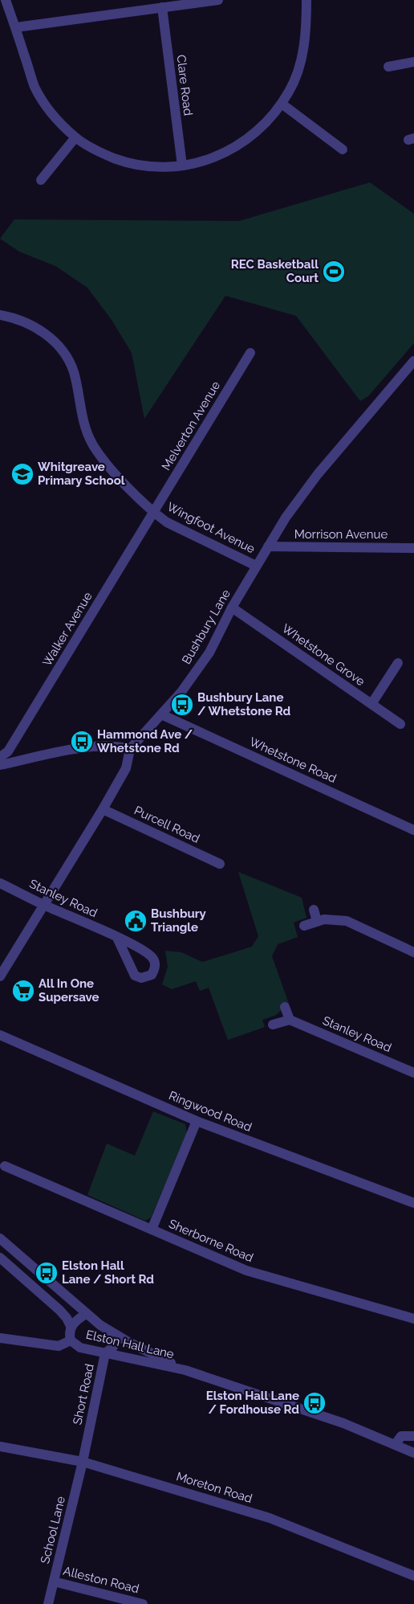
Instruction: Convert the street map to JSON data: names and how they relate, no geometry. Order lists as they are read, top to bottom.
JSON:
{
  "streets": {
    "street": [
      "Clare Road",
      "Melverton Avenue",
      "Wingfoot Avenue",
      "Morrison Avenue",
      "Bushbury Lane",
      "Walker Avenue",
      "Whetstone Grove",
      "Whetstone Road",
      "Purcell Road",
      "Stanley Road",
      "Ringwood Road",
      "Sherborne Road",
      "Elston Hall Lane",
      "Short Road",
      "Moreton Road",
      "School Lane",
      "Alleston Road"
    ]
  },
  "crossings": [
    ["Melverton Avenue", "Wingfoot Avenue"],
    ["Melverton Avenue", "Walker Avenue"],
    ["Wingfoot Avenue", "Bushbury Lane"],
    ["Wingfoot Avenue", "Walker Avenue"],
    ["Morrison Avenue", "Bushbury Lane"],
    ["Bushbury Lane", "Whetstone Grove"],
    ["Bushbury Lane", "Whetstone Road"],
    ["Elston Hall Lane", "Short Road"],
    ["Short Road", "Moreton Road"],
    ["Short Road", "School Lane"],
    ["Moreton Road", "School Lane"],
    ["School Lane", "Alleston Road"]
  ],
  "places": {
    "sports": ["REC Basketball Court"],
    "school or university": ["Whitgreave Primary School"],
    "bus stop": [
      "Bushbury Lane / Whetstone Rd",
      "Hammond Ave / Whetstone Rd",
      "Elston Hall Lane / Short Rd",
      "Elston Hall Lane / Fordhouse Rd"
    ],
    "public building": ["Bushbury Triangle"],
    "supermarket": ["All In One Supersave"]
  }
}
